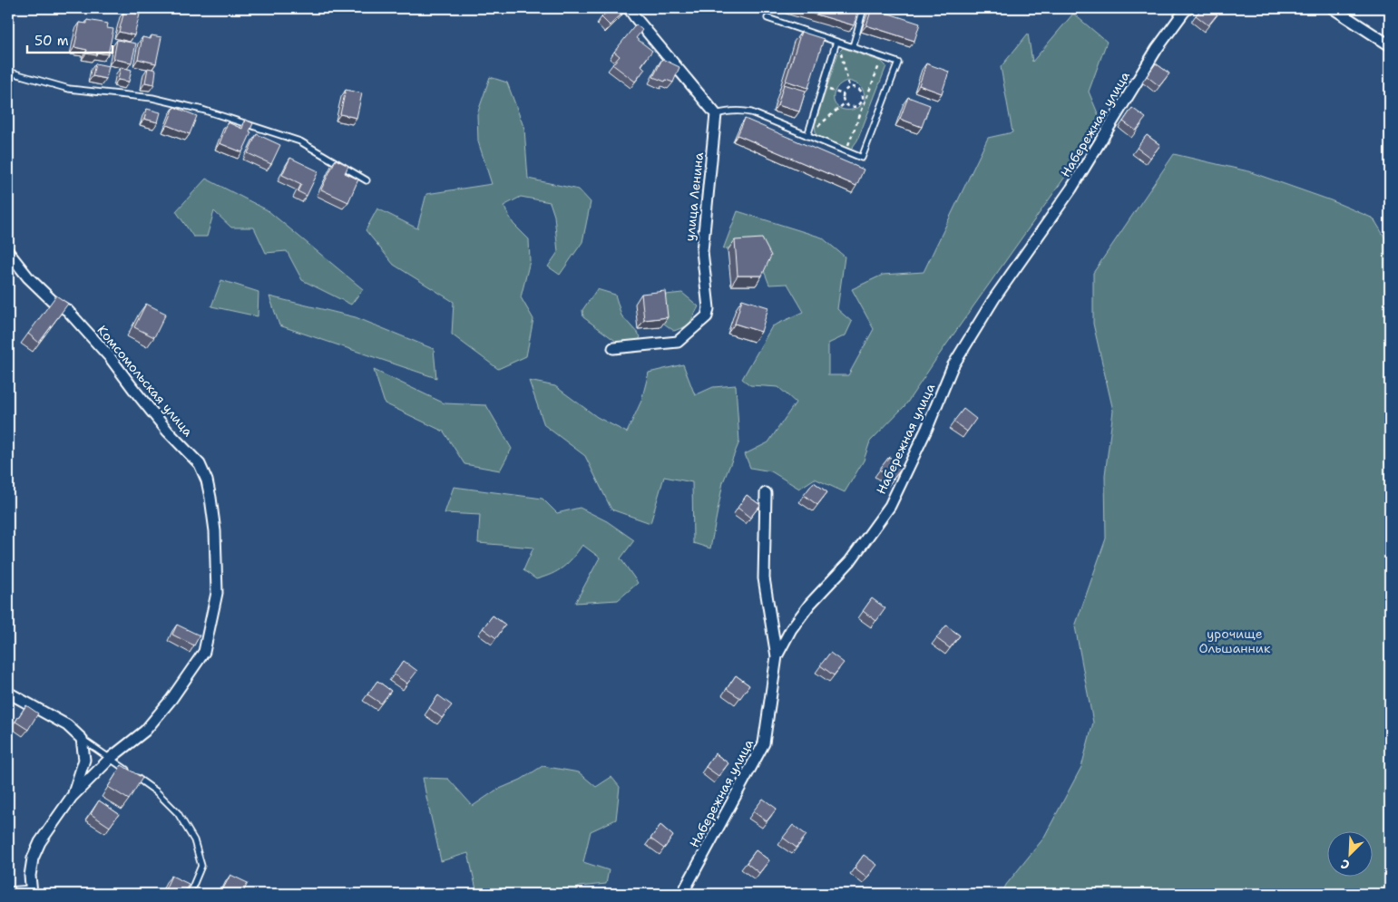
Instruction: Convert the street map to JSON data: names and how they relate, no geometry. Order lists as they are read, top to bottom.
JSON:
{
  "streets": {
    "street": ["Набережная улица", "улица Ленина", "Комсомольская улица"]
  },
  "parks": ["урочище Ольшанник"],
  "scale_bar": "50 m",
  "north": "bottom left"
}
